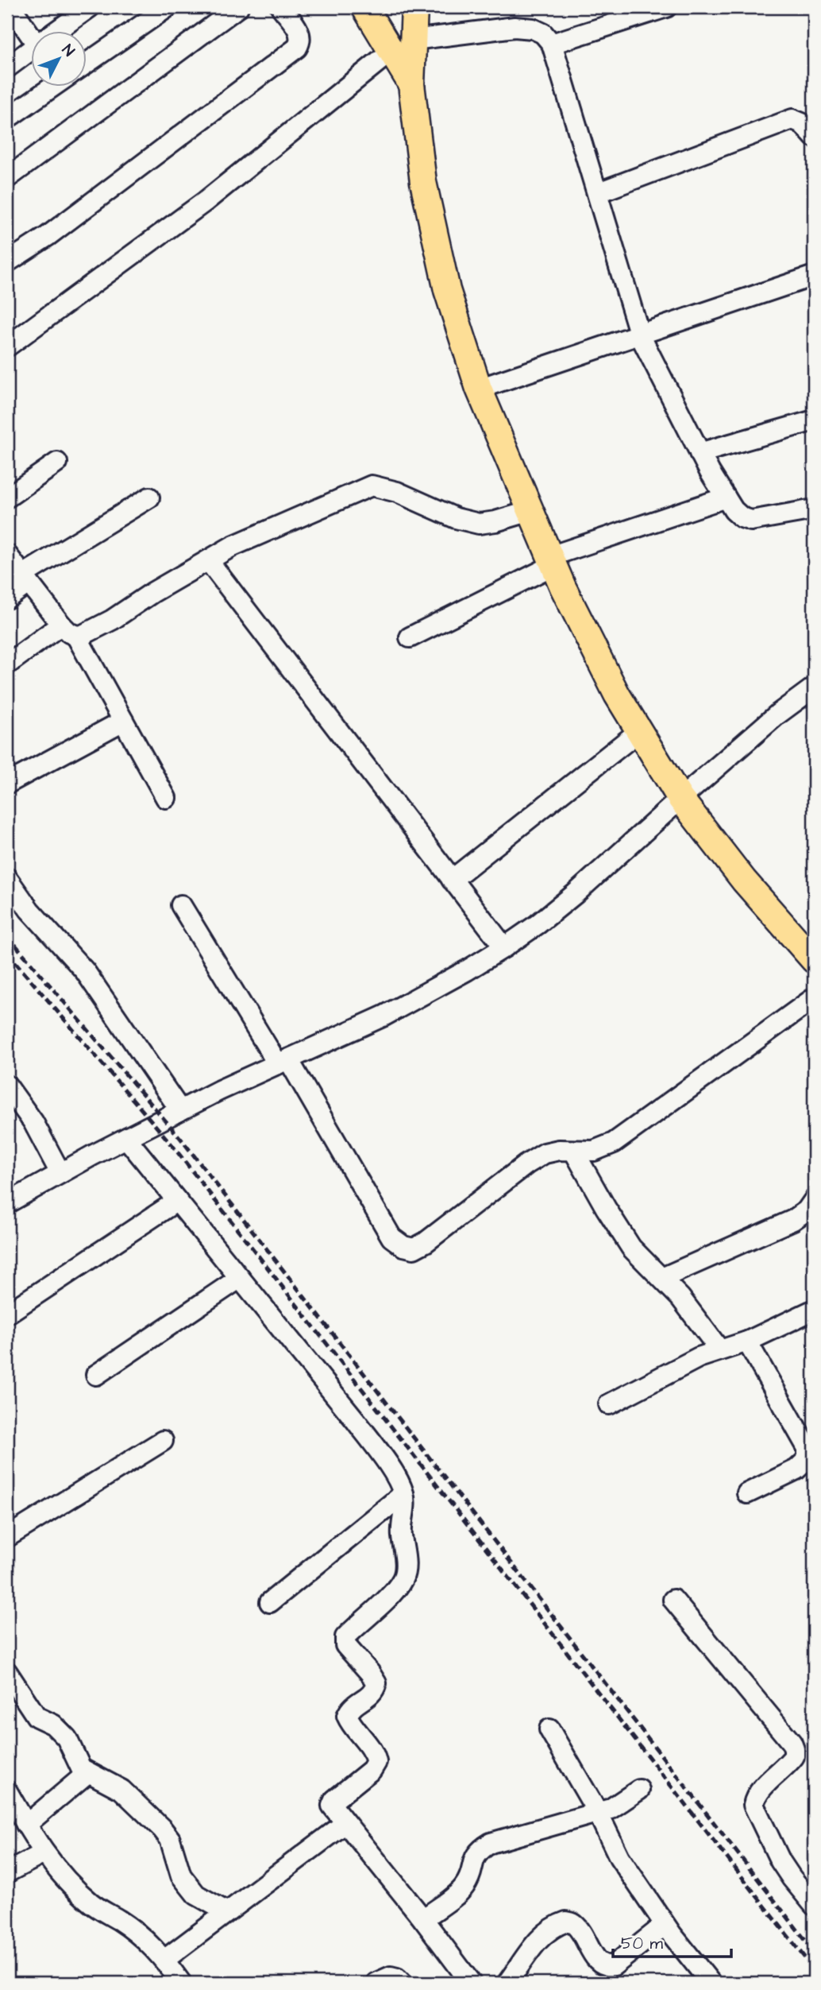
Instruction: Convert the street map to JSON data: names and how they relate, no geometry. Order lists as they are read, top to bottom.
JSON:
{
  "scale_bar": "50 m",
  "north": "top right"
}
